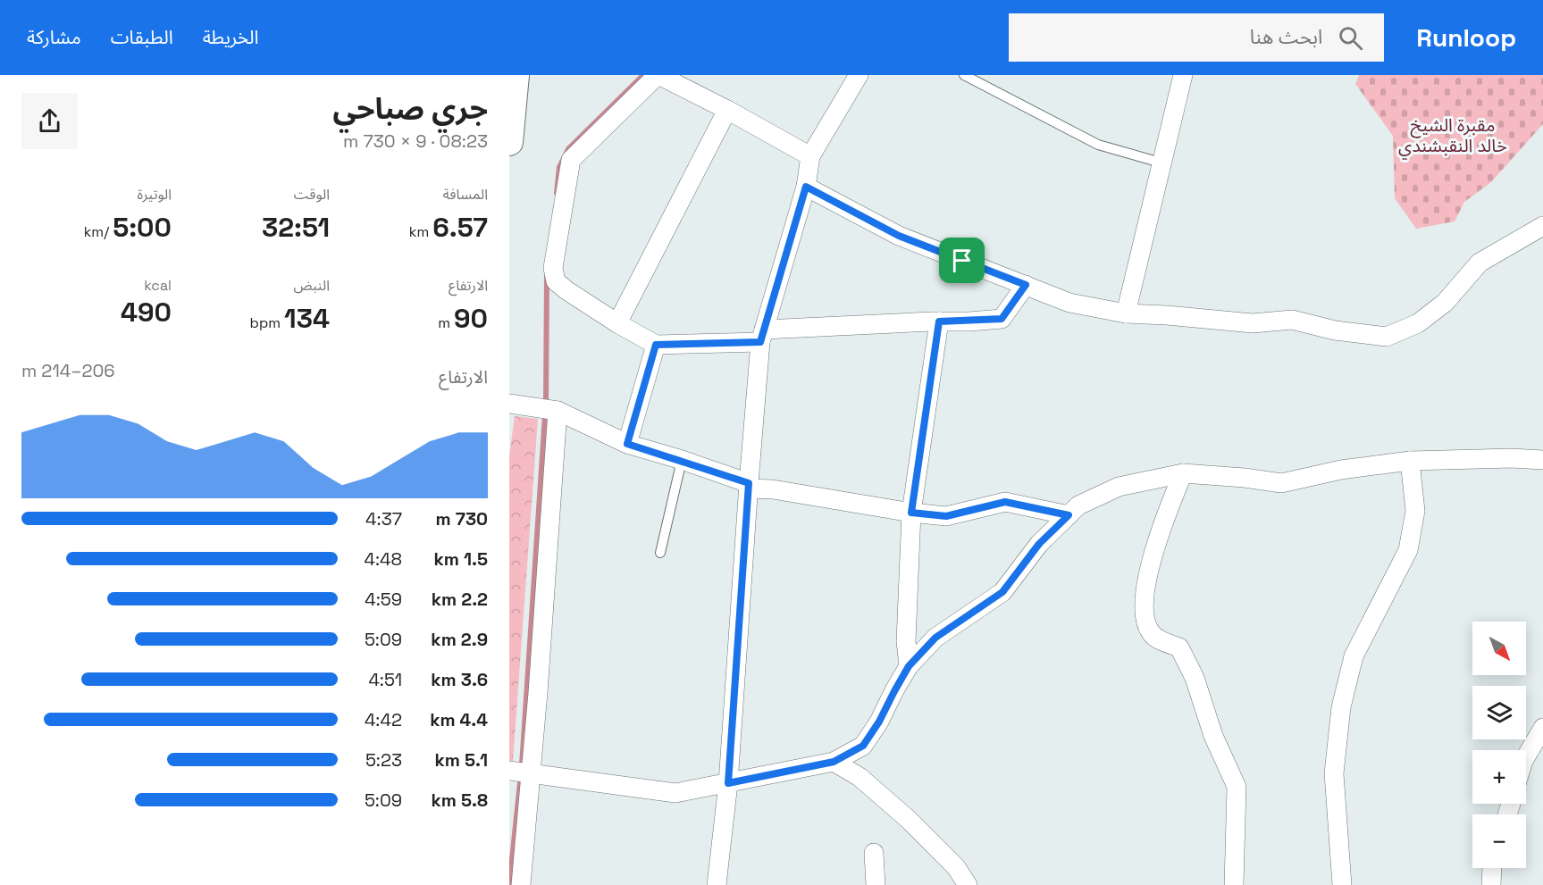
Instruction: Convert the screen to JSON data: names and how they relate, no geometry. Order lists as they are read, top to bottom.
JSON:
{
  "parks": ["مقبرة الشيخ خالد النقبشندي"],
  "north": "bottom right",
  "page": {
    "header": "Runloop",
    "search": "ابحث هنا",
    "nav": ["الخريطة", "الطبقات", "مشاركة"],
    "heading": ["جري صباحي", "08:23 · 9 × 730 m"],
    "stats": [
      ["المسافة", "6.57 km"],
      ["الوقت", "32:51"],
      ["الوتيرة", "5:00 /km"],
      ["الارتفاع", "90 m"],
      ["النبض", "134 bpm"],
      ["kcal", "490"]
    ],
    "chart": ["الارتفاع", "206–214 m"],
    "list": [
      {
        "name": "730 m",
        "note": "4:37"
      },
      {
        "name": "1.5 km",
        "note": "4:48"
      },
      {
        "name": "2.2 km",
        "note": "4:59"
      },
      {
        "name": "2.9 km",
        "note": "5:09"
      },
      {
        "name": "3.6 km",
        "note": "4:51"
      },
      {
        "name": "4.4 km",
        "note": "4:42"
      },
      {
        "name": "5.1 km",
        "note": "5:23"
      },
      {
        "name": "5.8 km",
        "note": "5:09"
      }
    ],
    "map_buttons": ["+", "−"]
  }
}
